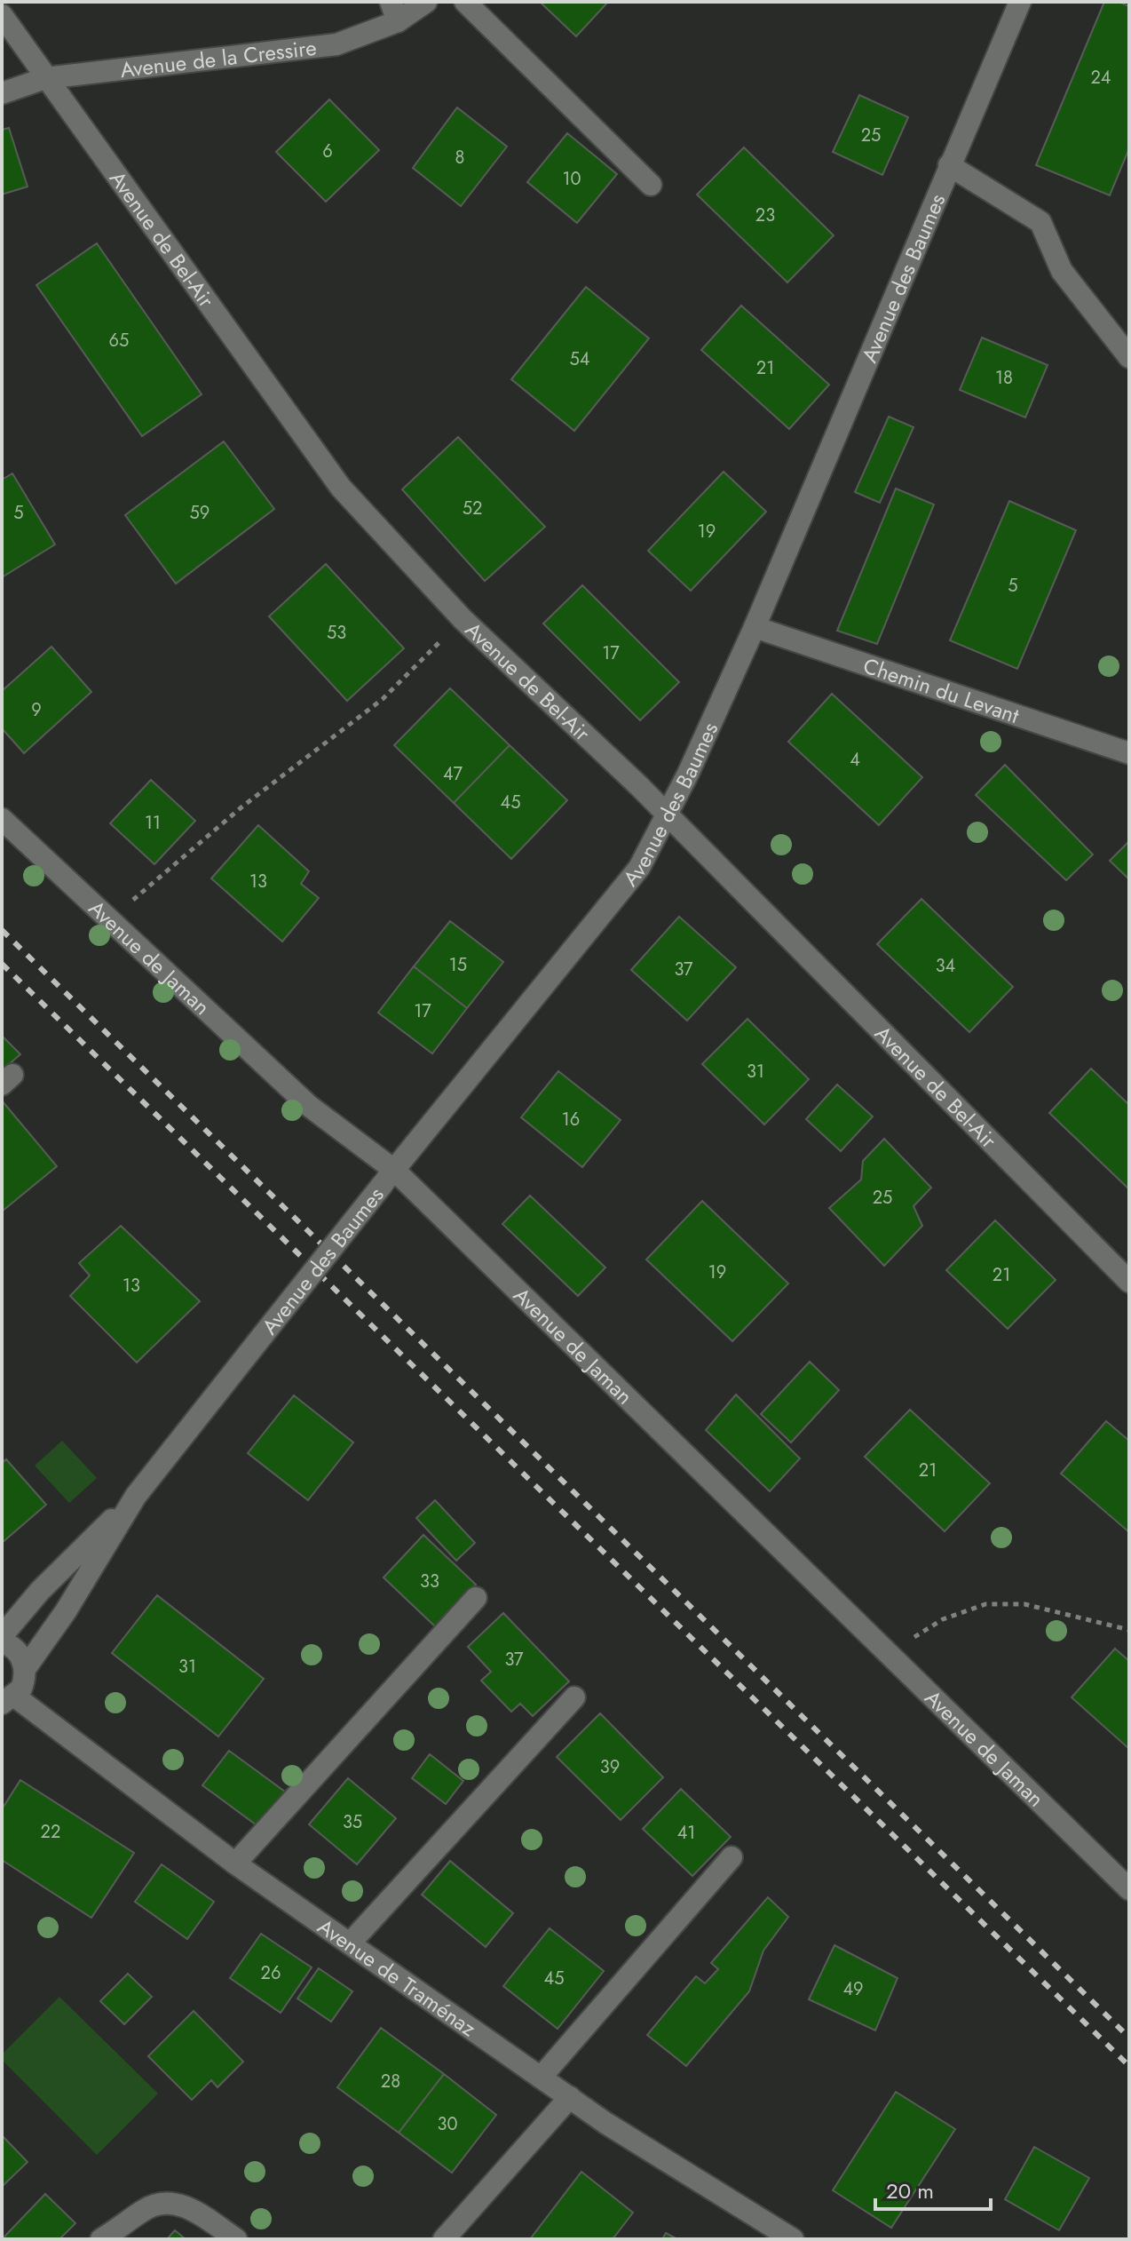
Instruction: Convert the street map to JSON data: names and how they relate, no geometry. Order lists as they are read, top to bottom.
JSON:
{
  "streets": {
    "street": [
      "Avenue de la Cressire",
      "Avenue de Bel-Air",
      "Avenue des Baumes",
      "Chemin du Levant",
      "Avenue de Jaman",
      "Avenue de Traménaz"
    ]
  },
  "crossings": [
    ["Avenue de la Cressire", "Avenue de Bel-Air"],
    ["Avenue de Bel-Air", "Avenue des Baumes"],
    ["Avenue des Baumes", "Chemin du Levant"],
    ["Avenue des Baumes", "Avenue de Jaman"],
    ["Avenue des Baumes", "Avenue de Traménaz"]
  ],
  "house_numbers": [
    "24",
    "25",
    "6",
    "8",
    "10",
    "23",
    "65",
    "54",
    "21",
    "18",
    "52",
    "5",
    "59",
    "19",
    "5",
    "53",
    "17",
    "9",
    "4",
    "47",
    "45",
    "11",
    "13",
    "15",
    "34",
    "37",
    "17",
    "31",
    "16",
    "25",
    "19",
    "21",
    "13",
    "21",
    "33",
    "37",
    "31",
    "39",
    "35",
    "22",
    "41",
    "26",
    "45",
    "49",
    "28",
    "30"
  ],
  "scale_bar": "20 m"
}
